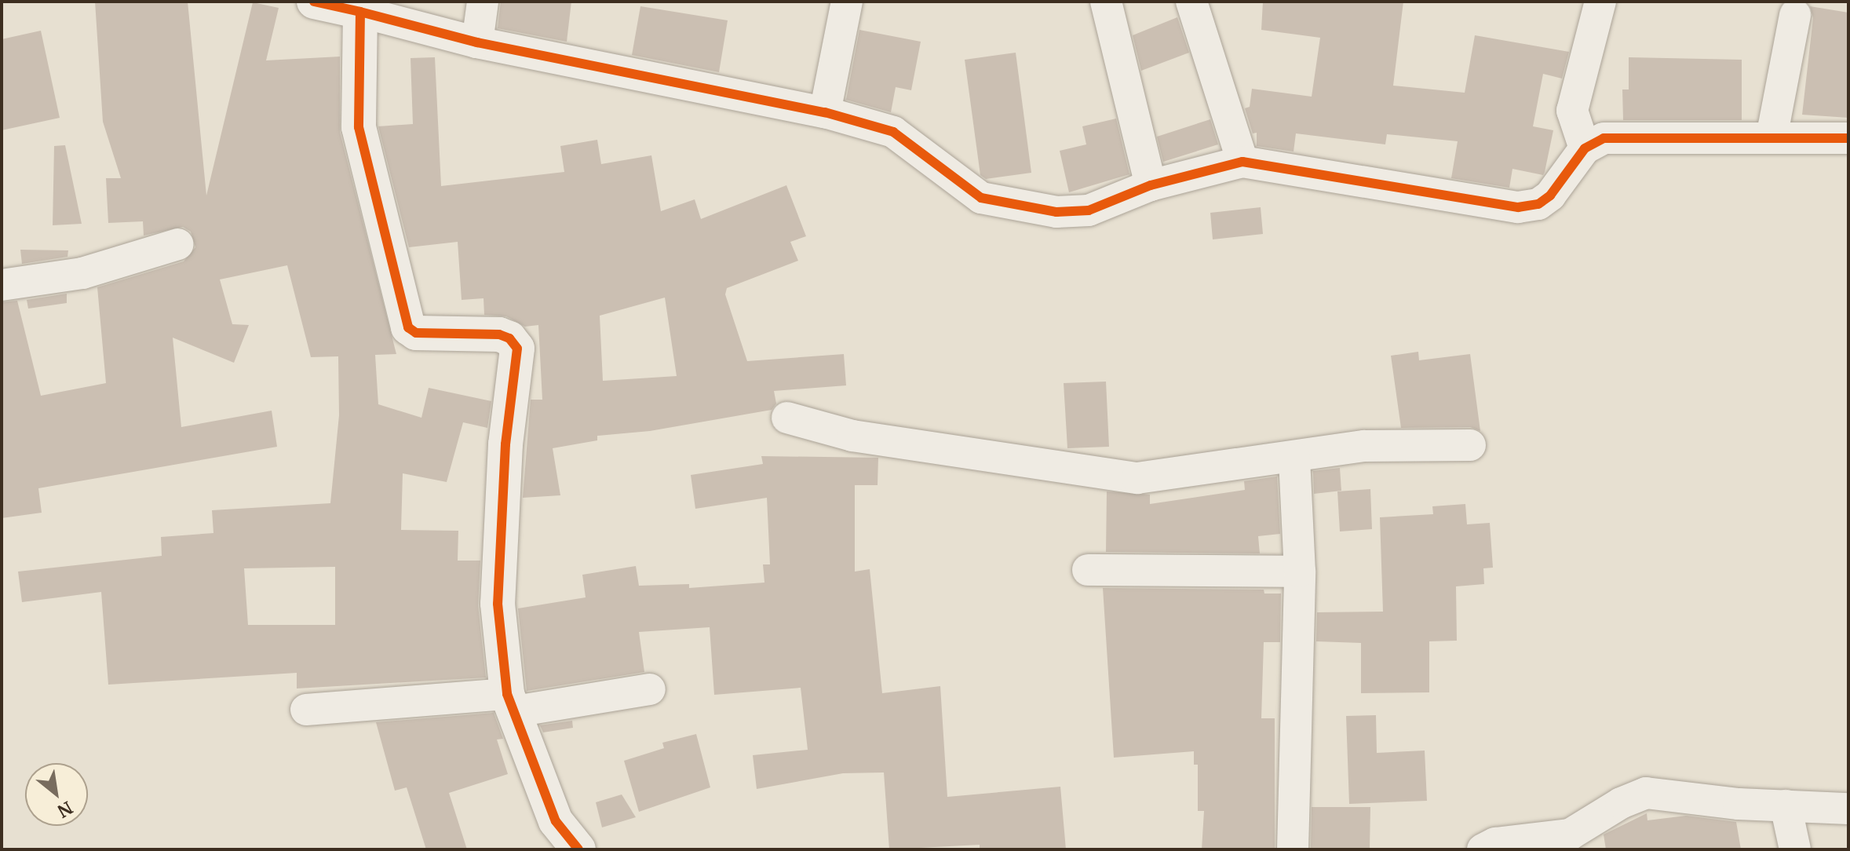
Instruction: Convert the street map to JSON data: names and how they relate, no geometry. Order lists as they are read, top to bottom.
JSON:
{
  "north": "bottom right"
}
